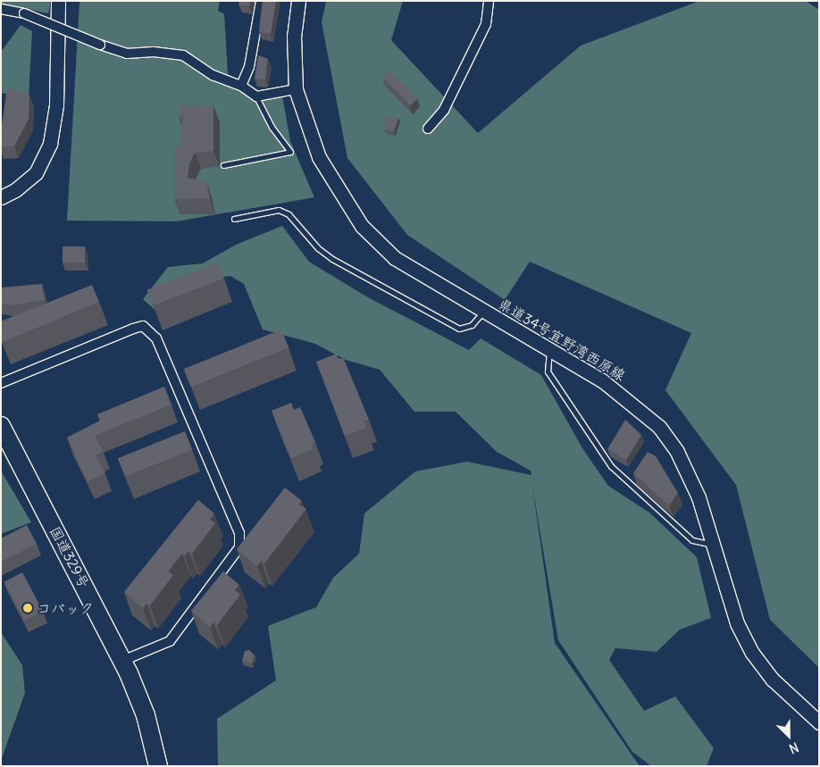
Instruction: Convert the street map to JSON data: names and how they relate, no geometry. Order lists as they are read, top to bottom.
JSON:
{
  "streets": {
    "highway": ["国道329号"],
    "main road": ["県道34号宜野湾西原線"]
  },
  "places": ["コバック"],
  "north": "bottom right"
}
